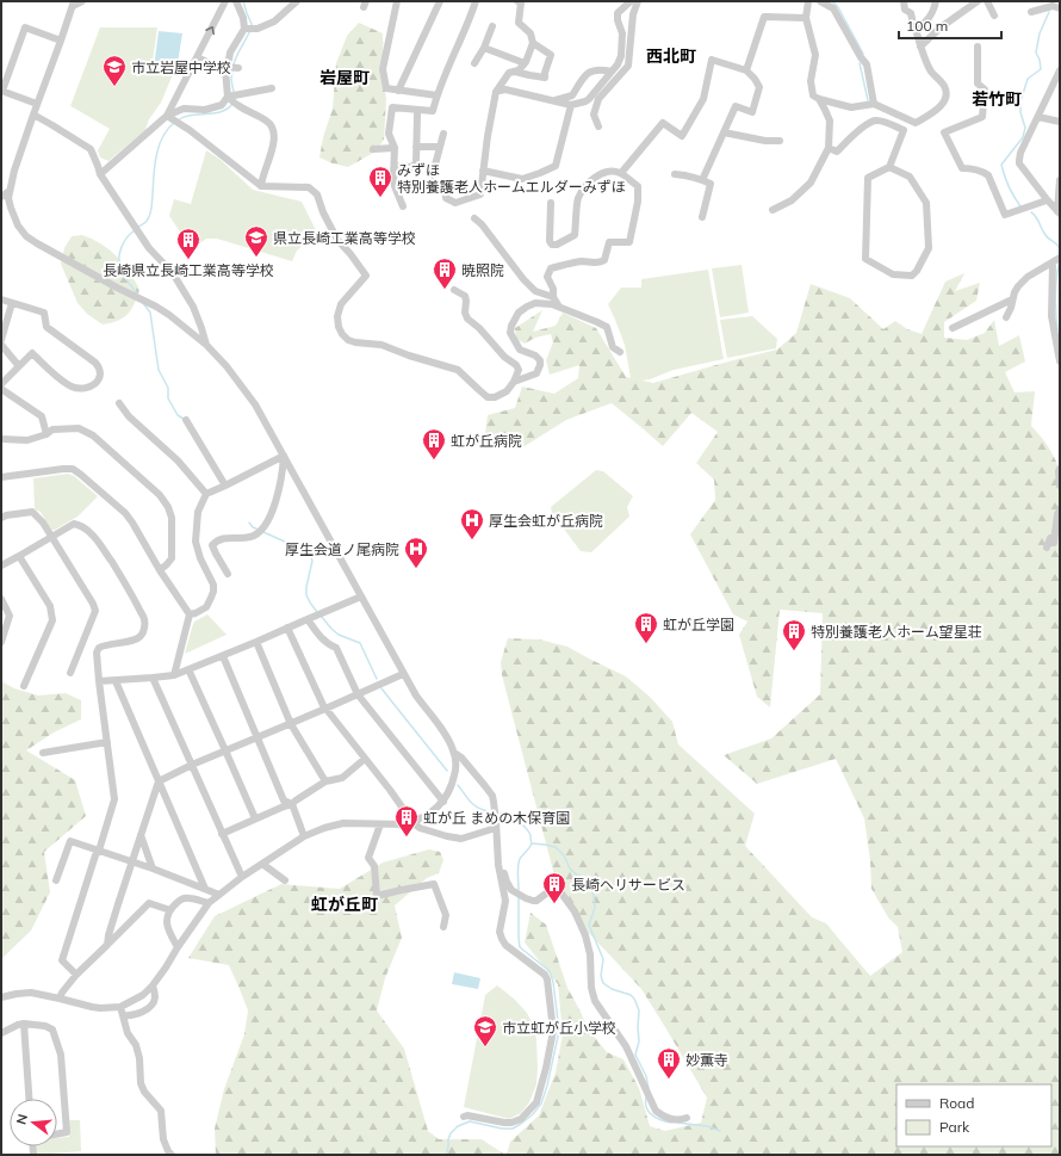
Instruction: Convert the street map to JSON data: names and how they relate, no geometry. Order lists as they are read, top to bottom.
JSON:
{
  "districts": [
    "西北町",
    "岩屋町",
    "若竹町",
    "虹が丘町"
  ],
  "places": {
    "school or university": ["市立岩屋中学校", "県立長崎工業高等学校", "市立虹が丘小学校"],
    "building": [
      "みずほ 特別養護老人ホームエルダーみずほ",
      "長崎県立長崎工業高等学校",
      "暁照院",
      "虹が丘病院",
      "虹が丘学園",
      "特別養護老人ホーム望星荘",
      "虹が丘 まめの木保育園",
      "長崎ヘリサービス",
      "妙薫寺"
    ],
    "hospital": ["厚生会虹が丘病院", "厚生会道ノ尾病院"]
  },
  "legend": ["Road", "Park"],
  "scale_bar": "100 m",
  "north": "left"
}
